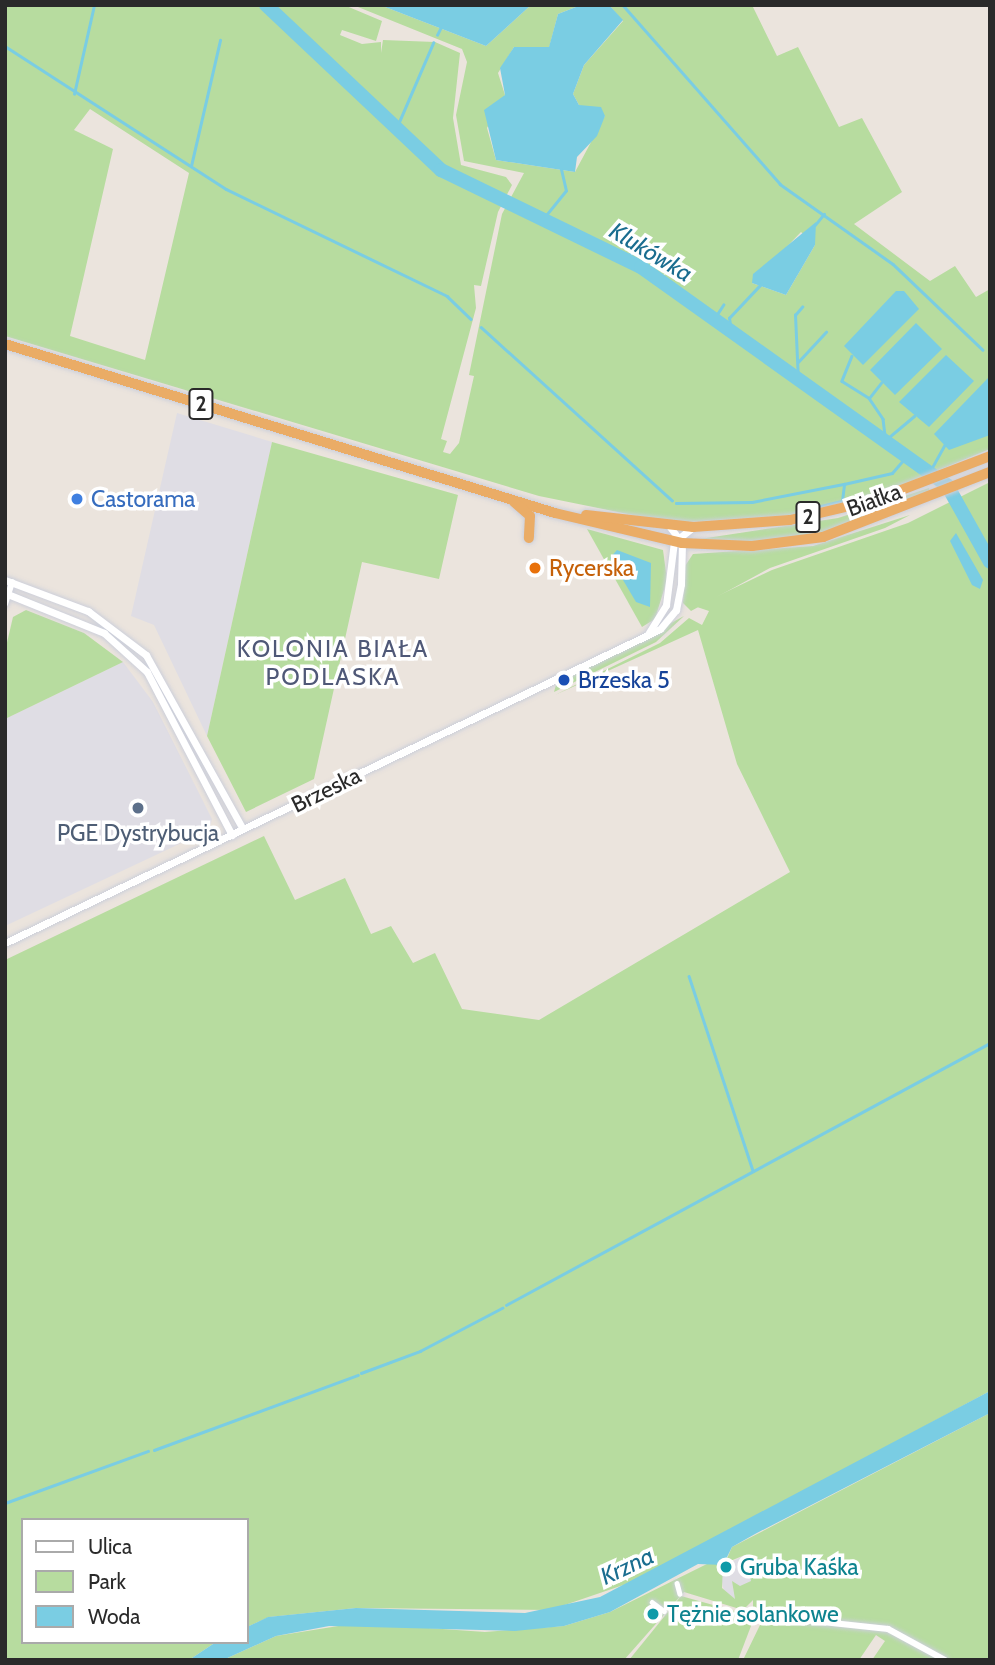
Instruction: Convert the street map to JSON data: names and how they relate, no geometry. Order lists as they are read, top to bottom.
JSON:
{
  "streets": {
    "highway": ["2", "Białka"],
    "street": ["Brzeska"]
  },
  "crossings": [
    ["2", "Białka"],
    ["2", "Brzeska"],
    ["Białka", "Brzeska"]
  ],
  "districts": ["KOLONIA BIAŁA PODLASKA"],
  "water": ["Klukówka", "Krzna"],
  "places": [
    "Castorama",
    "Rycerska",
    "Brzeska 5",
    "PGE Dystrybucja",
    "Gruba Kaśka",
    "Tężnie solankowe"
  ],
  "legend": ["Ulica", "Park", "Woda"]
}
